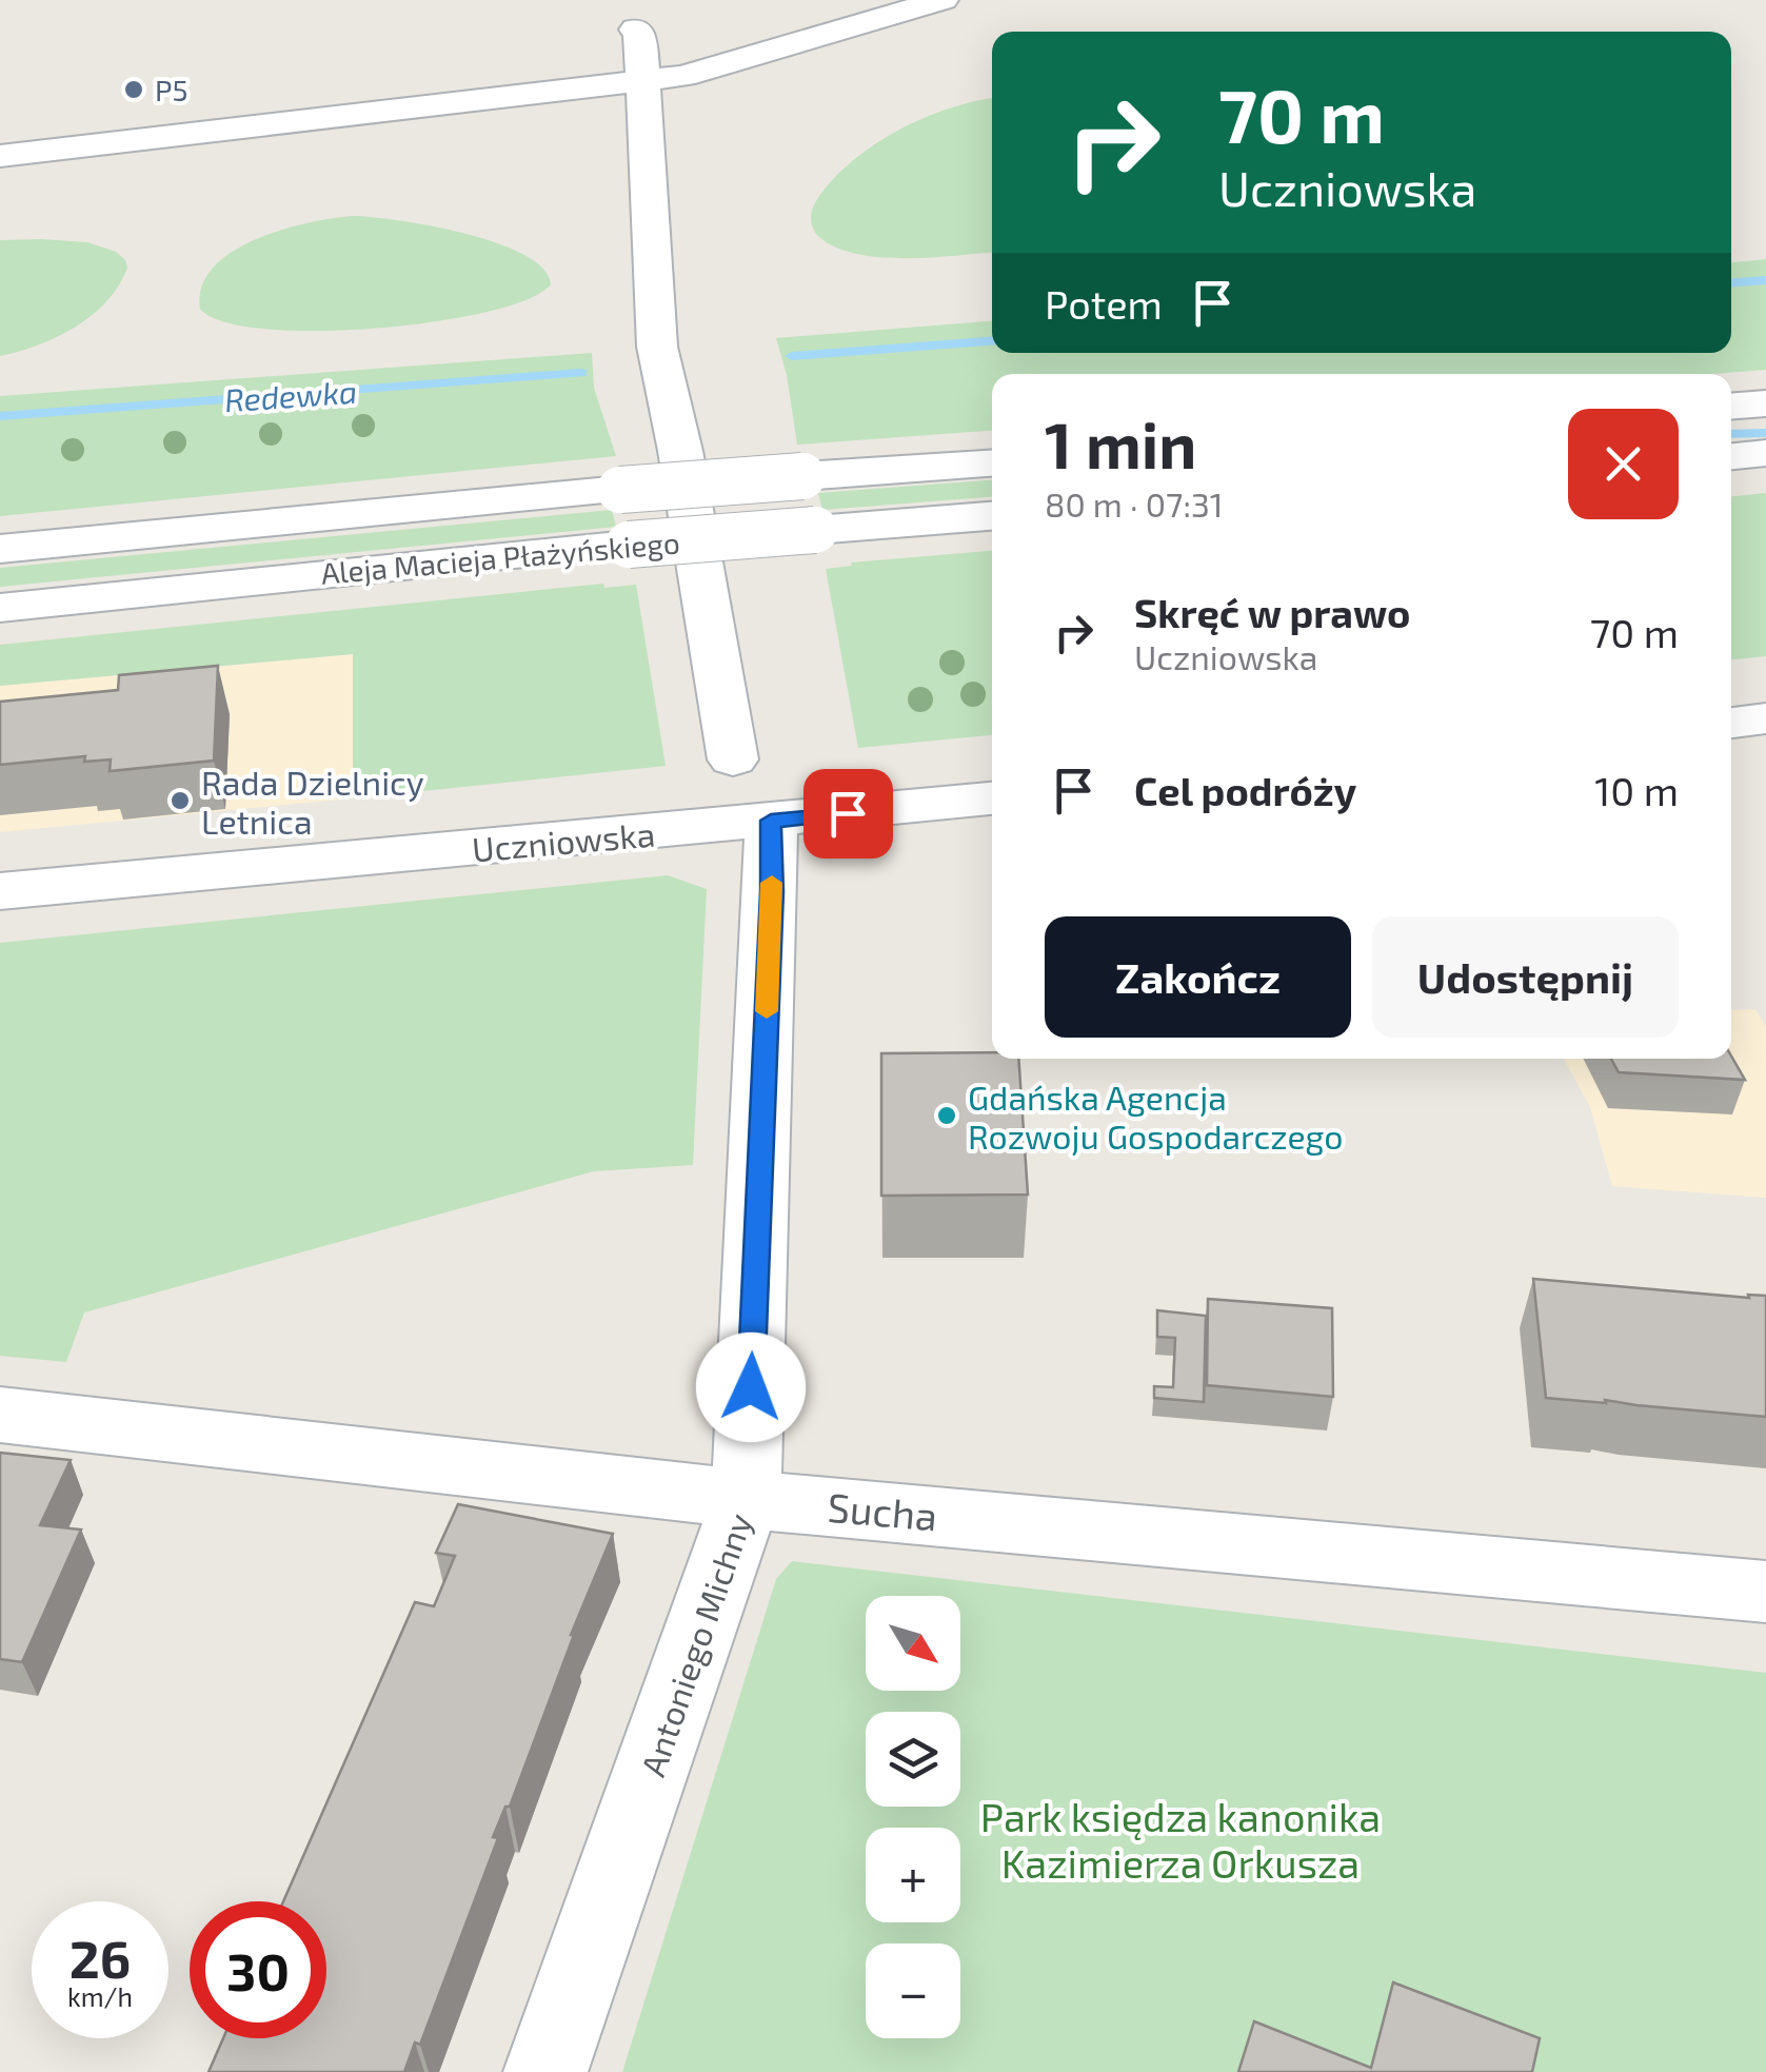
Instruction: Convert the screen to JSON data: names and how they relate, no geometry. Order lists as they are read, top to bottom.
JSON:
{
  "streets": {
    "street": [
      "Aleja Macieja Płażyńskiego",
      "Uczniowska",
      "Sucha",
      "Antoniego Michny"
    ]
  },
  "crossings": [
    ["Uczniowska", "Antoniego Michny"],
    ["Sucha", "Antoniego Michny"]
  ],
  "water": ["Redewka"],
  "parks": ["Park księdza kanonika Kazimierza Orkusza"],
  "places": ["P5", "Rada Dzielnicy Letnica", "Gdańska Agencja Rozwoju Gospodarczego"],
  "north": "bottom right",
  "page": {
    "turn": ["70 m", "Uczniowska"],
    "then": "Potem",
    "heading": ["1 min", "80 m · 07:31"],
    "list": [
      {
        "name": "Skręć w prawo",
        "note": "Uczniowska",
        "value": "70 m"
      },
      {
        "name": "Cel podróży",
        "value": "10 m"
      }
    ],
    "buttons": ["Zakończ", "Udostępnij"],
    "map_buttons": ["+", "−"],
    "speed": "26 km/h",
    "limit": "30"
  }
}
